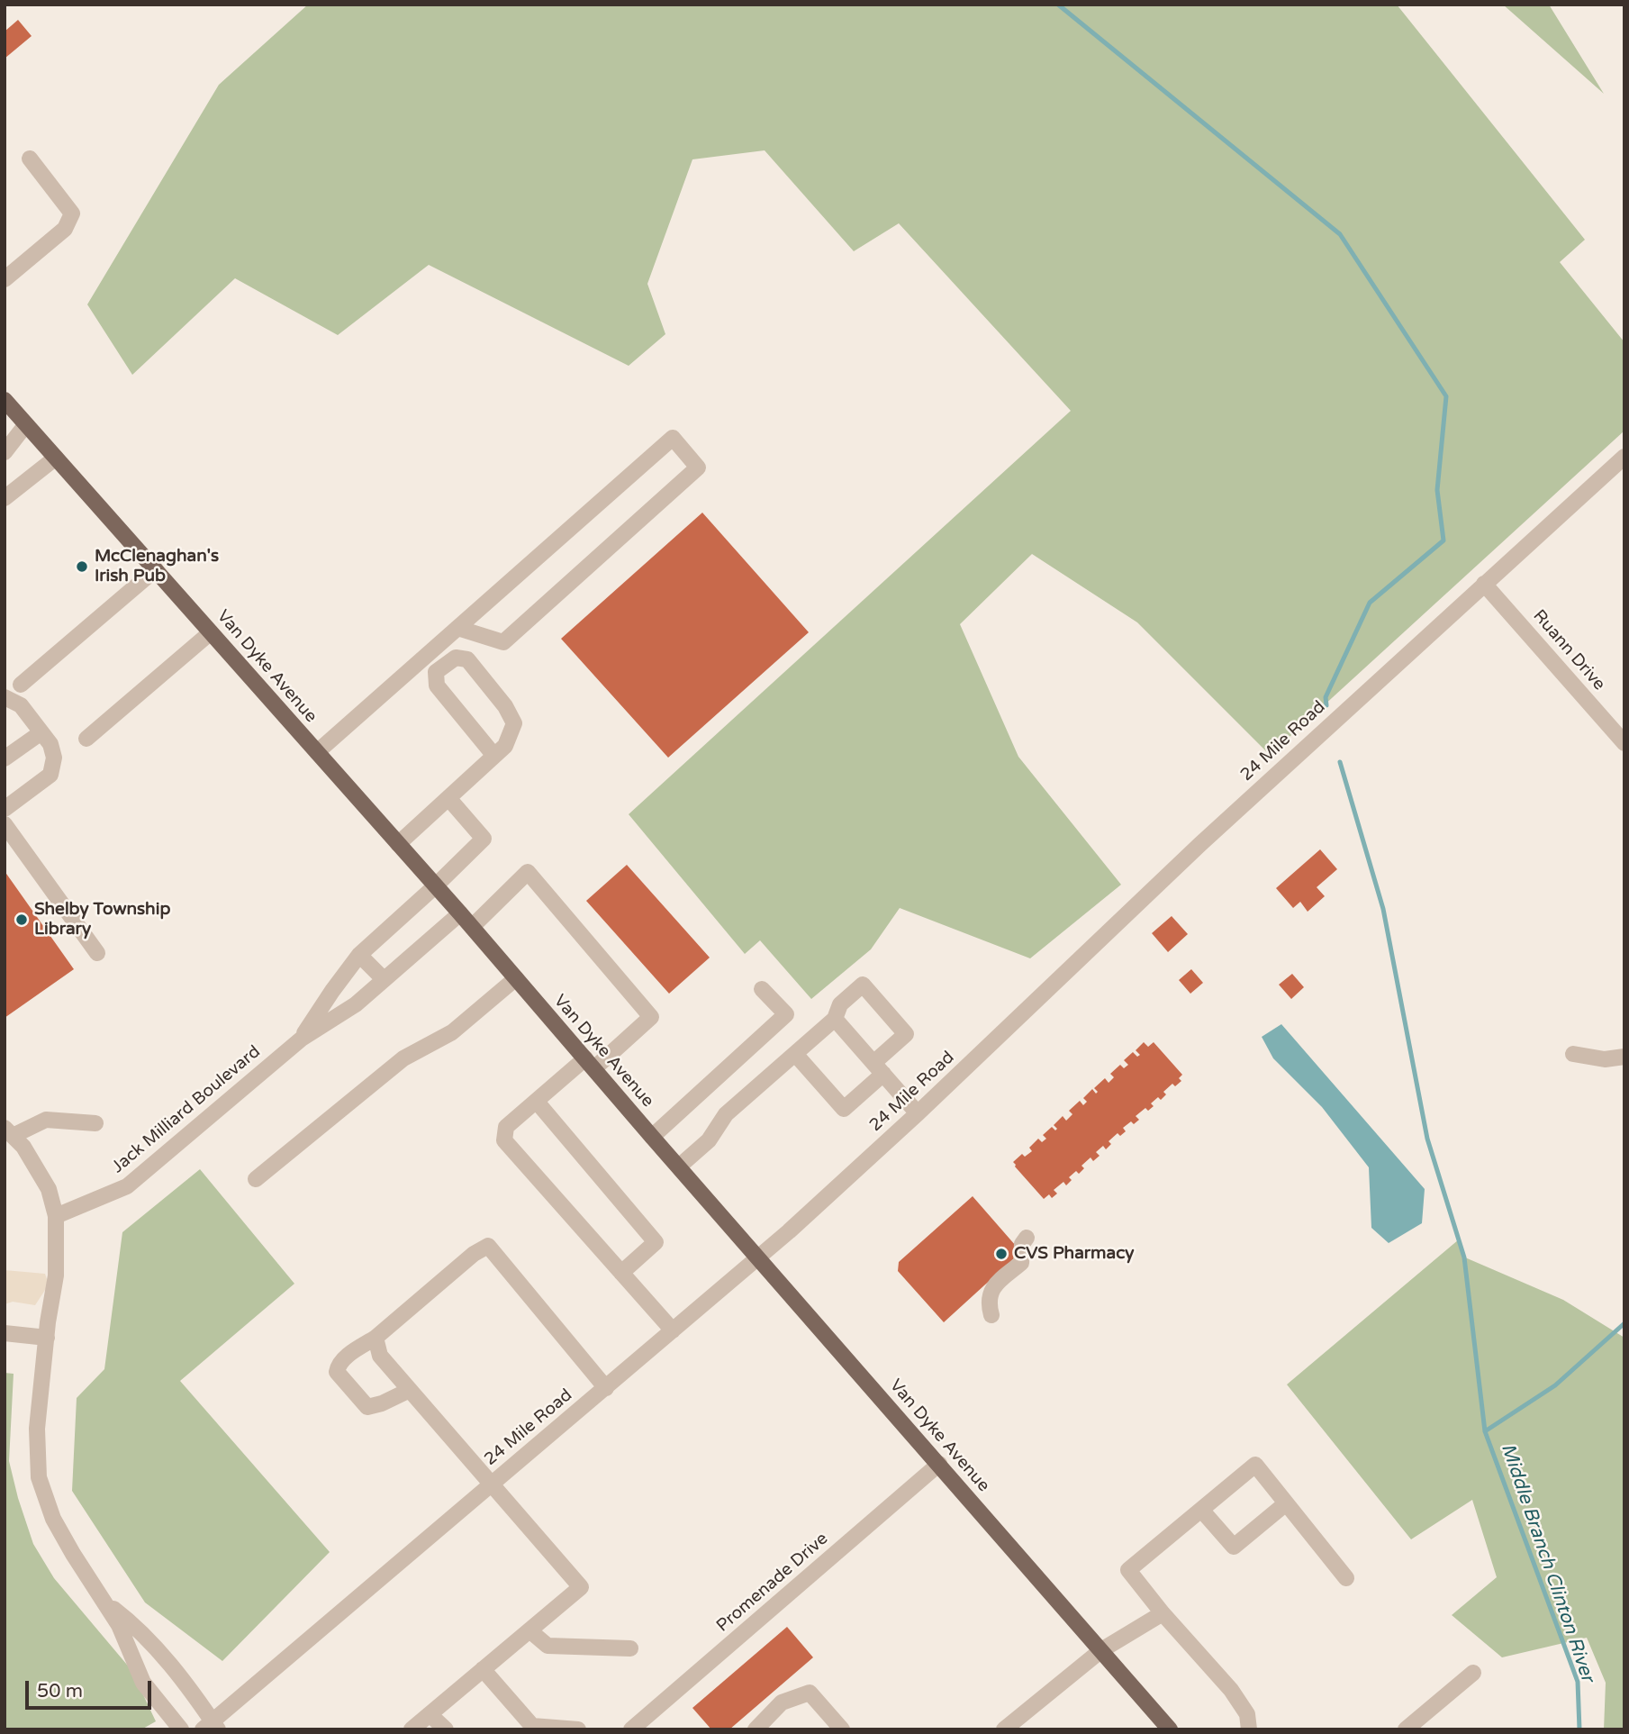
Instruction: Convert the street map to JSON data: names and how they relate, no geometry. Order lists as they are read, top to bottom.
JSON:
{
  "streets": {
    "main road": ["Van Dyke Avenue"],
    "street": [
      "Ruann Drive",
      "24 Mile Road",
      "Jack Milliard Boulevard",
      "Promenade Drive"
    ]
  },
  "crossings": [
    ["Ruann Drive", "24 Mile Road"],
    ["Van Dyke Avenue", "24 Mile Road"],
    ["Van Dyke Avenue", "Jack Milliard Boulevard"],
    ["Van Dyke Avenue", "Promenade Drive"]
  ],
  "water": ["Middle Branch Clinton River"],
  "places": ["McClenaghan's Irish Pub", "Shelby Township Library", "CVS Pharmacy"],
  "scale_bar": "50 m"
}
